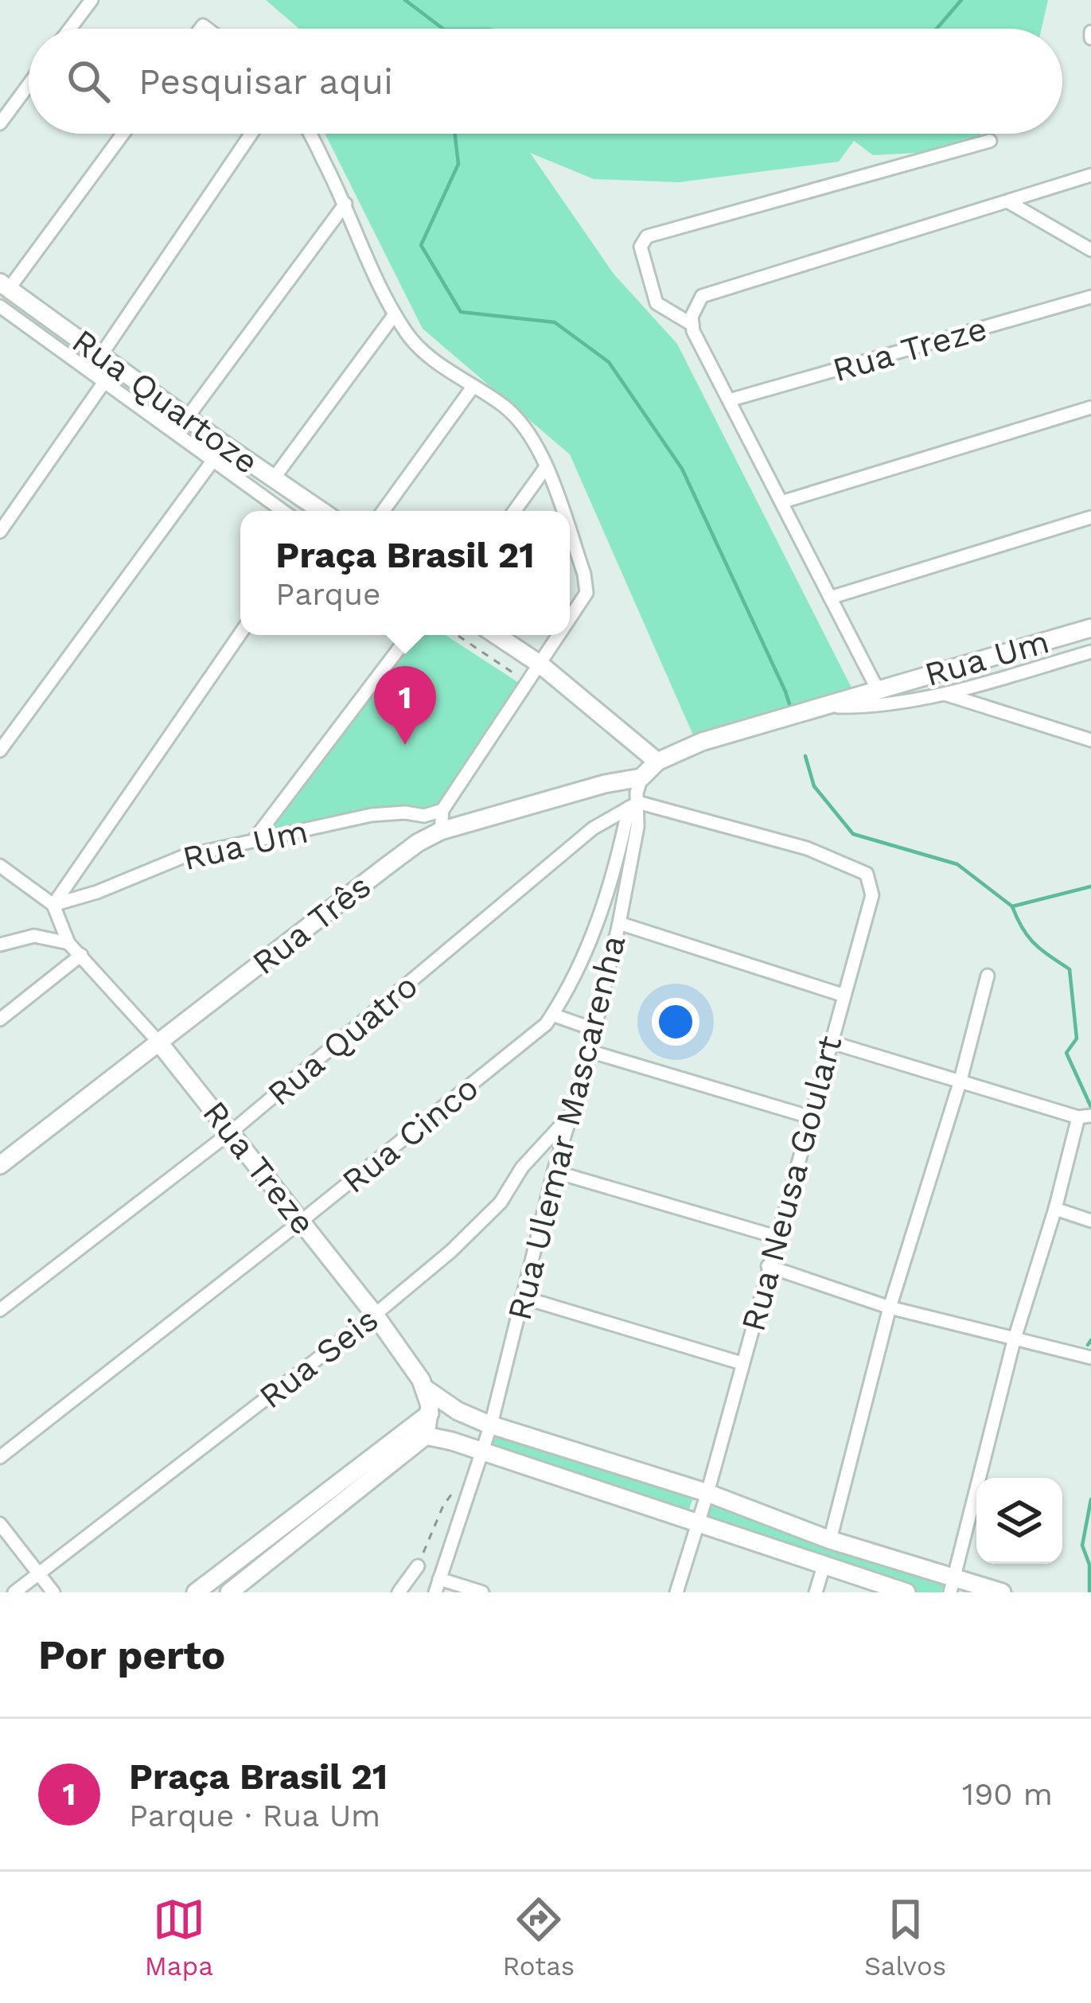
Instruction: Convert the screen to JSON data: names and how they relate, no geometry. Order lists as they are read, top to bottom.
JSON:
{
  "streets": {
    "street": [
      "Rua Treze",
      "Rua Quartoze",
      "Rua Um",
      "Rua Três",
      "Rua Quatro",
      "Rua Ulemar Mascarenha",
      "Rua Cinco",
      "Rua Neusa Goulart",
      "Rua Seis"
    ]
  },
  "crossings": [
    ["Rua Treze", "Rua Três"],
    ["Rua Treze", "Rua Quatro"],
    ["Rua Treze", "Rua Cinco"],
    ["Rua Treze", "Rua Seis"],
    ["Rua Um", "Rua Três"],
    ["Rua Quatro", "Rua Ulemar Mascarenha"],
    ["Rua Quatro", "Rua Cinco"],
    ["Rua Quatro", "Rua Neusa Goulart"],
    ["Rua Ulemar Mascarenha", "Rua Cinco"],
    ["Rua Ulemar Mascarenha", "Rua Neusa Goulart"],
    ["Rua Ulemar Mascarenha", "Rua Seis"],
    ["Rua Cinco", "Rua Neusa Goulart"]
  ],
  "page": {
    "search": "Pesquisar aqui",
    "popup": ["Praça Brasil 21", "Parque"],
    "pins": "1",
    "heading": "Por perto",
    "list": [
      {
        "mark": "1",
        "name": "Praça Brasil 21",
        "note": "Parque · Rua Um",
        "value": "190 m"
      }
    ],
    "nav": ["Mapa", "Rotas", "Salvos"]
  }
}
